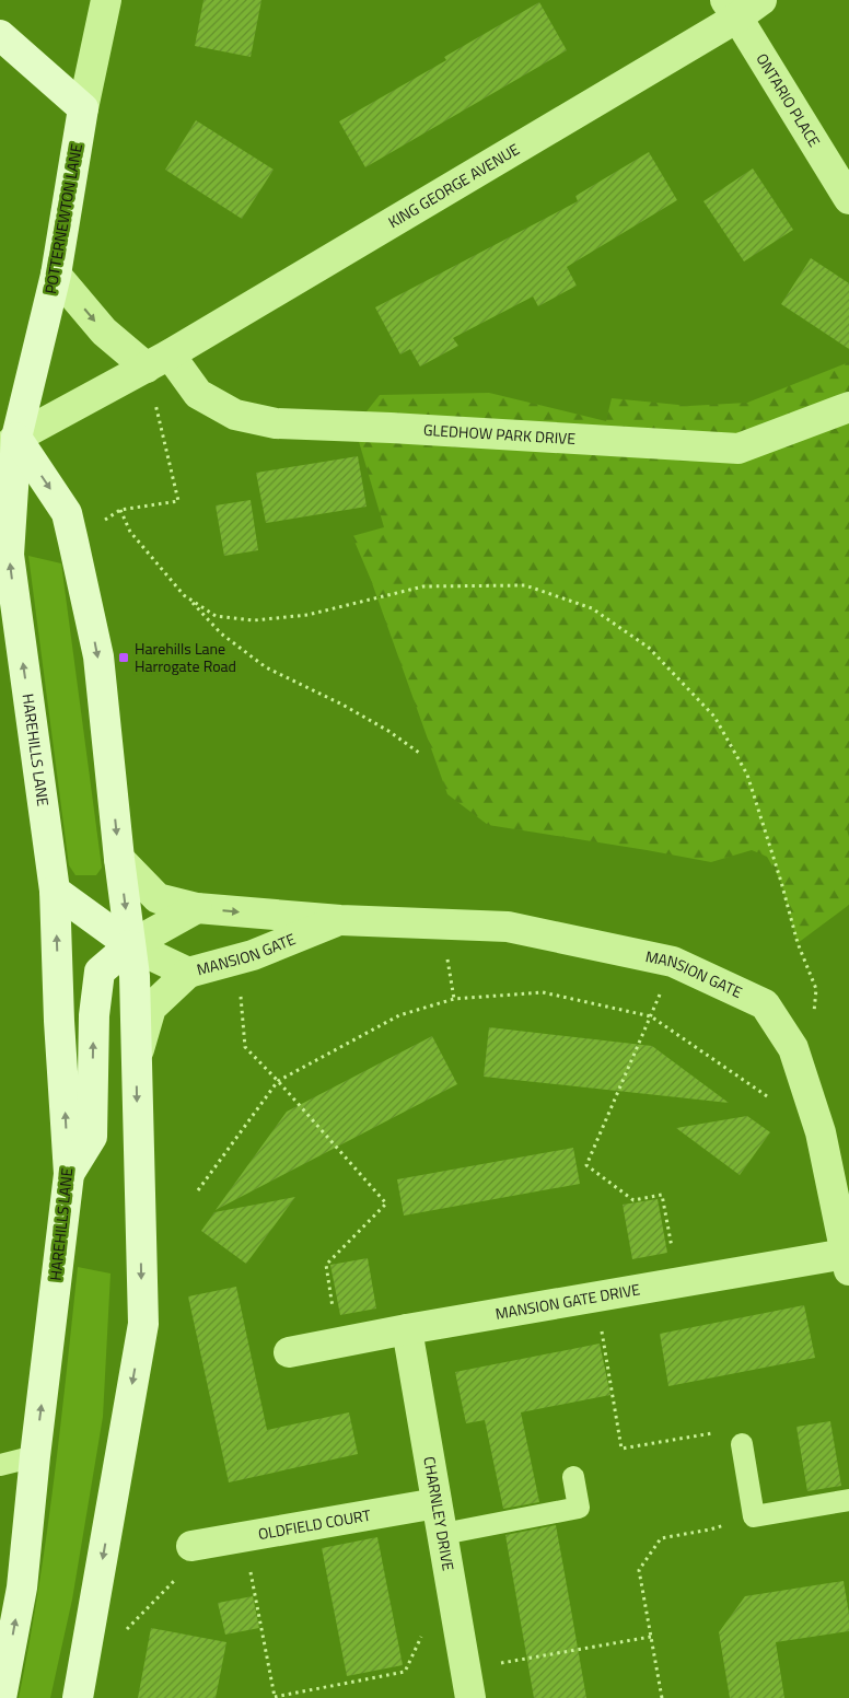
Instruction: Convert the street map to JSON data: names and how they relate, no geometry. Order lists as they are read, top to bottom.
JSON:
{
  "streets": {
    "main road": ["POTTERNEWTON LANE", "HAREHILLS LANE"],
    "street": [
      "ONTARIO PLACE",
      "KING GEORGE AVENUE",
      "GLEDHOW PARK DRIVE",
      "MANSION GATE",
      "MANSION GATE DRIVE",
      "CHARNLEY DRIVE",
      "OLDFIELD COURT"
    ]
  },
  "crossings": [
    ["ONTARIO PLACE", "KING GEORGE AVENUE"],
    ["KING GEORGE AVENUE", "POTTERNEWTON LANE"],
    ["KING GEORGE AVENUE", "GLEDHOW PARK DRIVE"],
    ["KING GEORGE AVENUE", "HAREHILLS LANE"],
    ["POTTERNEWTON LANE", "HAREHILLS LANE"],
    ["MANSION GATE", "MANSION GATE DRIVE"],
    ["MANSION GATE DRIVE", "CHARNLEY DRIVE"],
    ["CHARNLEY DRIVE", "OLDFIELD COURT"]
  ],
  "places": {
    "transit": ["Harehills Lane Harrogate Road"]
  }
}
